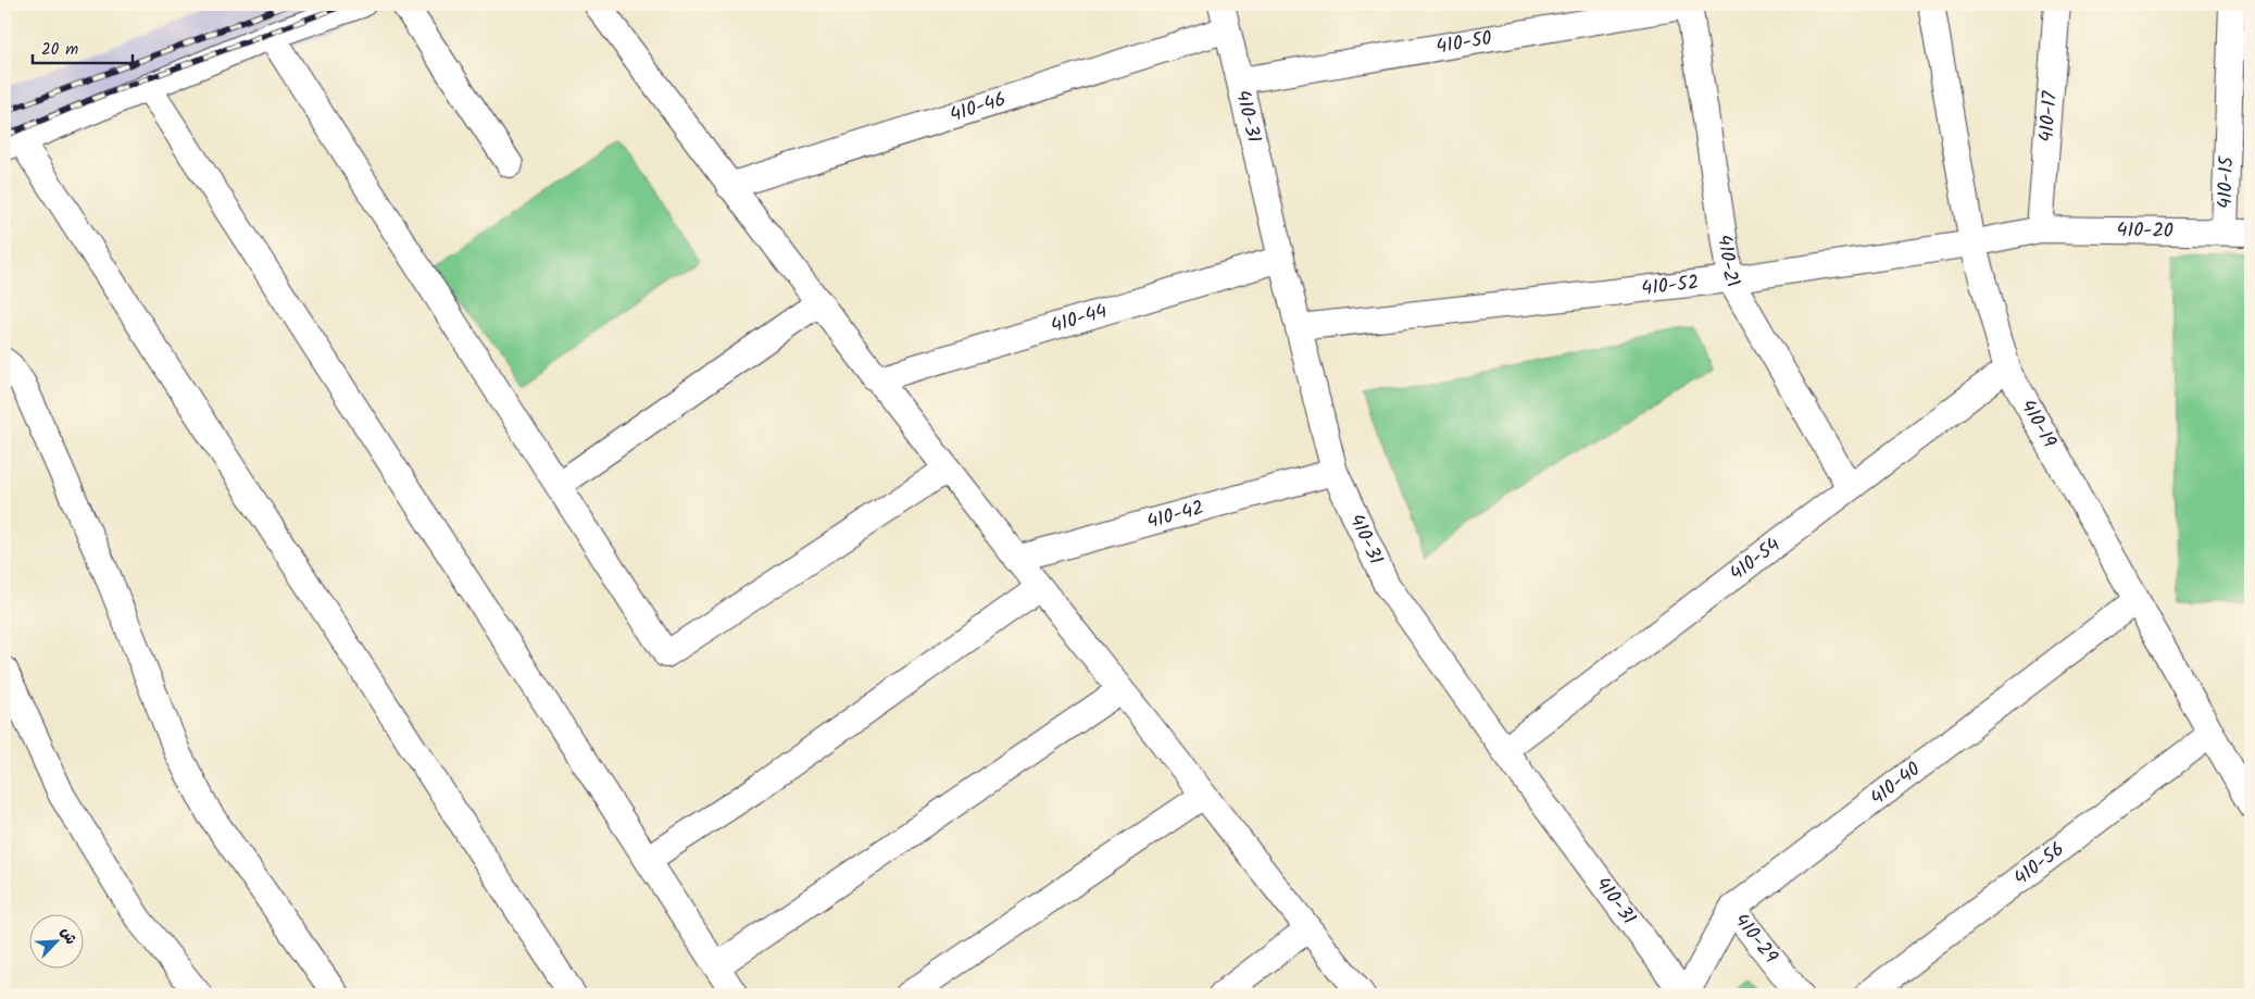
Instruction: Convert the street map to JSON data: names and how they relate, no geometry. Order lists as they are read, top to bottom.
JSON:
{
  "streets": {
    "street": [
      "410-50",
      "410-46",
      "410-31",
      "410-17",
      "410-15",
      "410-20",
      "410-21",
      "410-52",
      "410-44",
      "410-19",
      "410-42",
      "410-54",
      "410-40",
      "410-56",
      "410-29"
    ]
  },
  "crossings": [
    ["410-50", "410-31"],
    ["410-50", "410-21"],
    ["410-46", "410-31"],
    ["410-31", "410-52"],
    ["410-31", "410-44"],
    ["410-31", "410-42"],
    ["410-31", "410-54"],
    ["410-31", "410-40"],
    ["410-17", "410-20"],
    ["410-17", "410-52"],
    ["410-15", "410-20"],
    ["410-20", "410-52"],
    ["410-21", "410-52"],
    ["410-21", "410-54"],
    ["410-52", "410-19"],
    ["410-19", "410-54"],
    ["410-19", "410-40"],
    ["410-19", "410-56"],
    ["410-40", "410-29"]
  ],
  "scale_bar": "20 m",
  "north": "top right"
}
